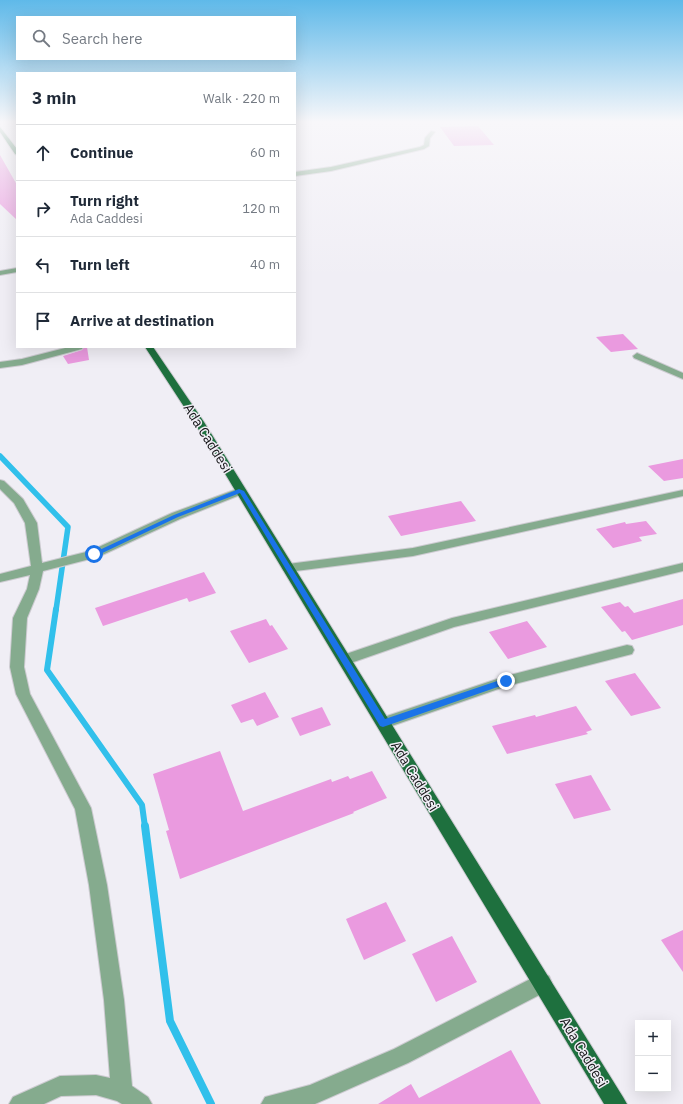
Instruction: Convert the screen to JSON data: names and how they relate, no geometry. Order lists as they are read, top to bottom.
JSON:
{
  "streets": {
    "main road": ["Ada Caddesi"]
  },
  "page": {
    "search": "Search here",
    "heading": ["3 min", "Walk · 220 m"],
    "list": [
      ["Continue", "60 m"],
      ["Turn right", "Ada Caddesi", "120 m"],
      ["Turn left", "40 m"],
      "Arrive at destination"
    ],
    "map_buttons": ["+", "−"]
  }
}
